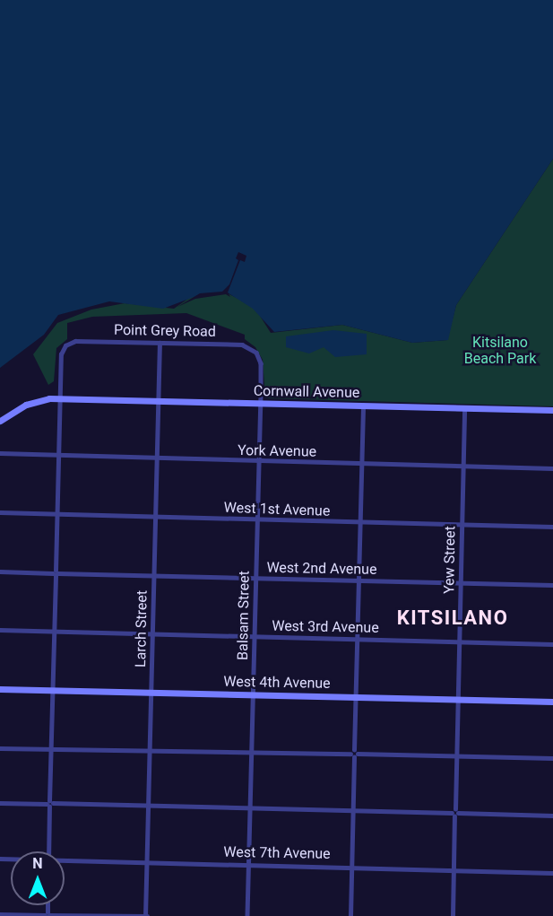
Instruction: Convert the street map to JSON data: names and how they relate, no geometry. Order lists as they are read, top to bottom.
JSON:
{
  "streets": {
    "main road": ["Cornwall Avenue", "West 4th Avenue"],
    "street": [
      "Point Grey Road",
      "York Avenue",
      "West 1st Avenue",
      "Yew Street",
      "West 2nd Avenue",
      "Balsam Street",
      "West 3rd Avenue",
      "Larch Street",
      "West 7th Avenue"
    ]
  },
  "crossings": [
    ["Point Grey Road", "Cornwall Avenue"],
    ["Point Grey Road", "Balsam Street"],
    ["Point Grey Road", "Larch Street"],
    ["Cornwall Avenue", "Yew Street"],
    ["Cornwall Avenue", "Balsam Street"],
    ["Cornwall Avenue", "Larch Street"],
    ["York Avenue", "Yew Street"],
    ["York Avenue", "Balsam Street"],
    ["York Avenue", "Larch Street"],
    ["West 1st Avenue", "Yew Street"],
    ["West 1st Avenue", "Balsam Street"],
    ["West 1st Avenue", "Larch Street"],
    ["Yew Street", "West 2nd Avenue"],
    ["Yew Street", "West 3rd Avenue"],
    ["Yew Street", "West 4th Avenue"],
    ["Yew Street", "West 7th Avenue"],
    ["West 2nd Avenue", "Balsam Street"],
    ["West 2nd Avenue", "Larch Street"],
    ["Balsam Street", "West 3rd Avenue"],
    ["Balsam Street", "West 4th Avenue"],
    ["Balsam Street", "West 7th Avenue"],
    ["West 3rd Avenue", "Larch Street"],
    ["Larch Street", "West 4th Avenue"],
    ["Larch Street", "West 7th Avenue"]
  ],
  "districts": ["KITSILANO"],
  "parks": ["Kitsilano Beach Park"],
  "north": "top"
}
